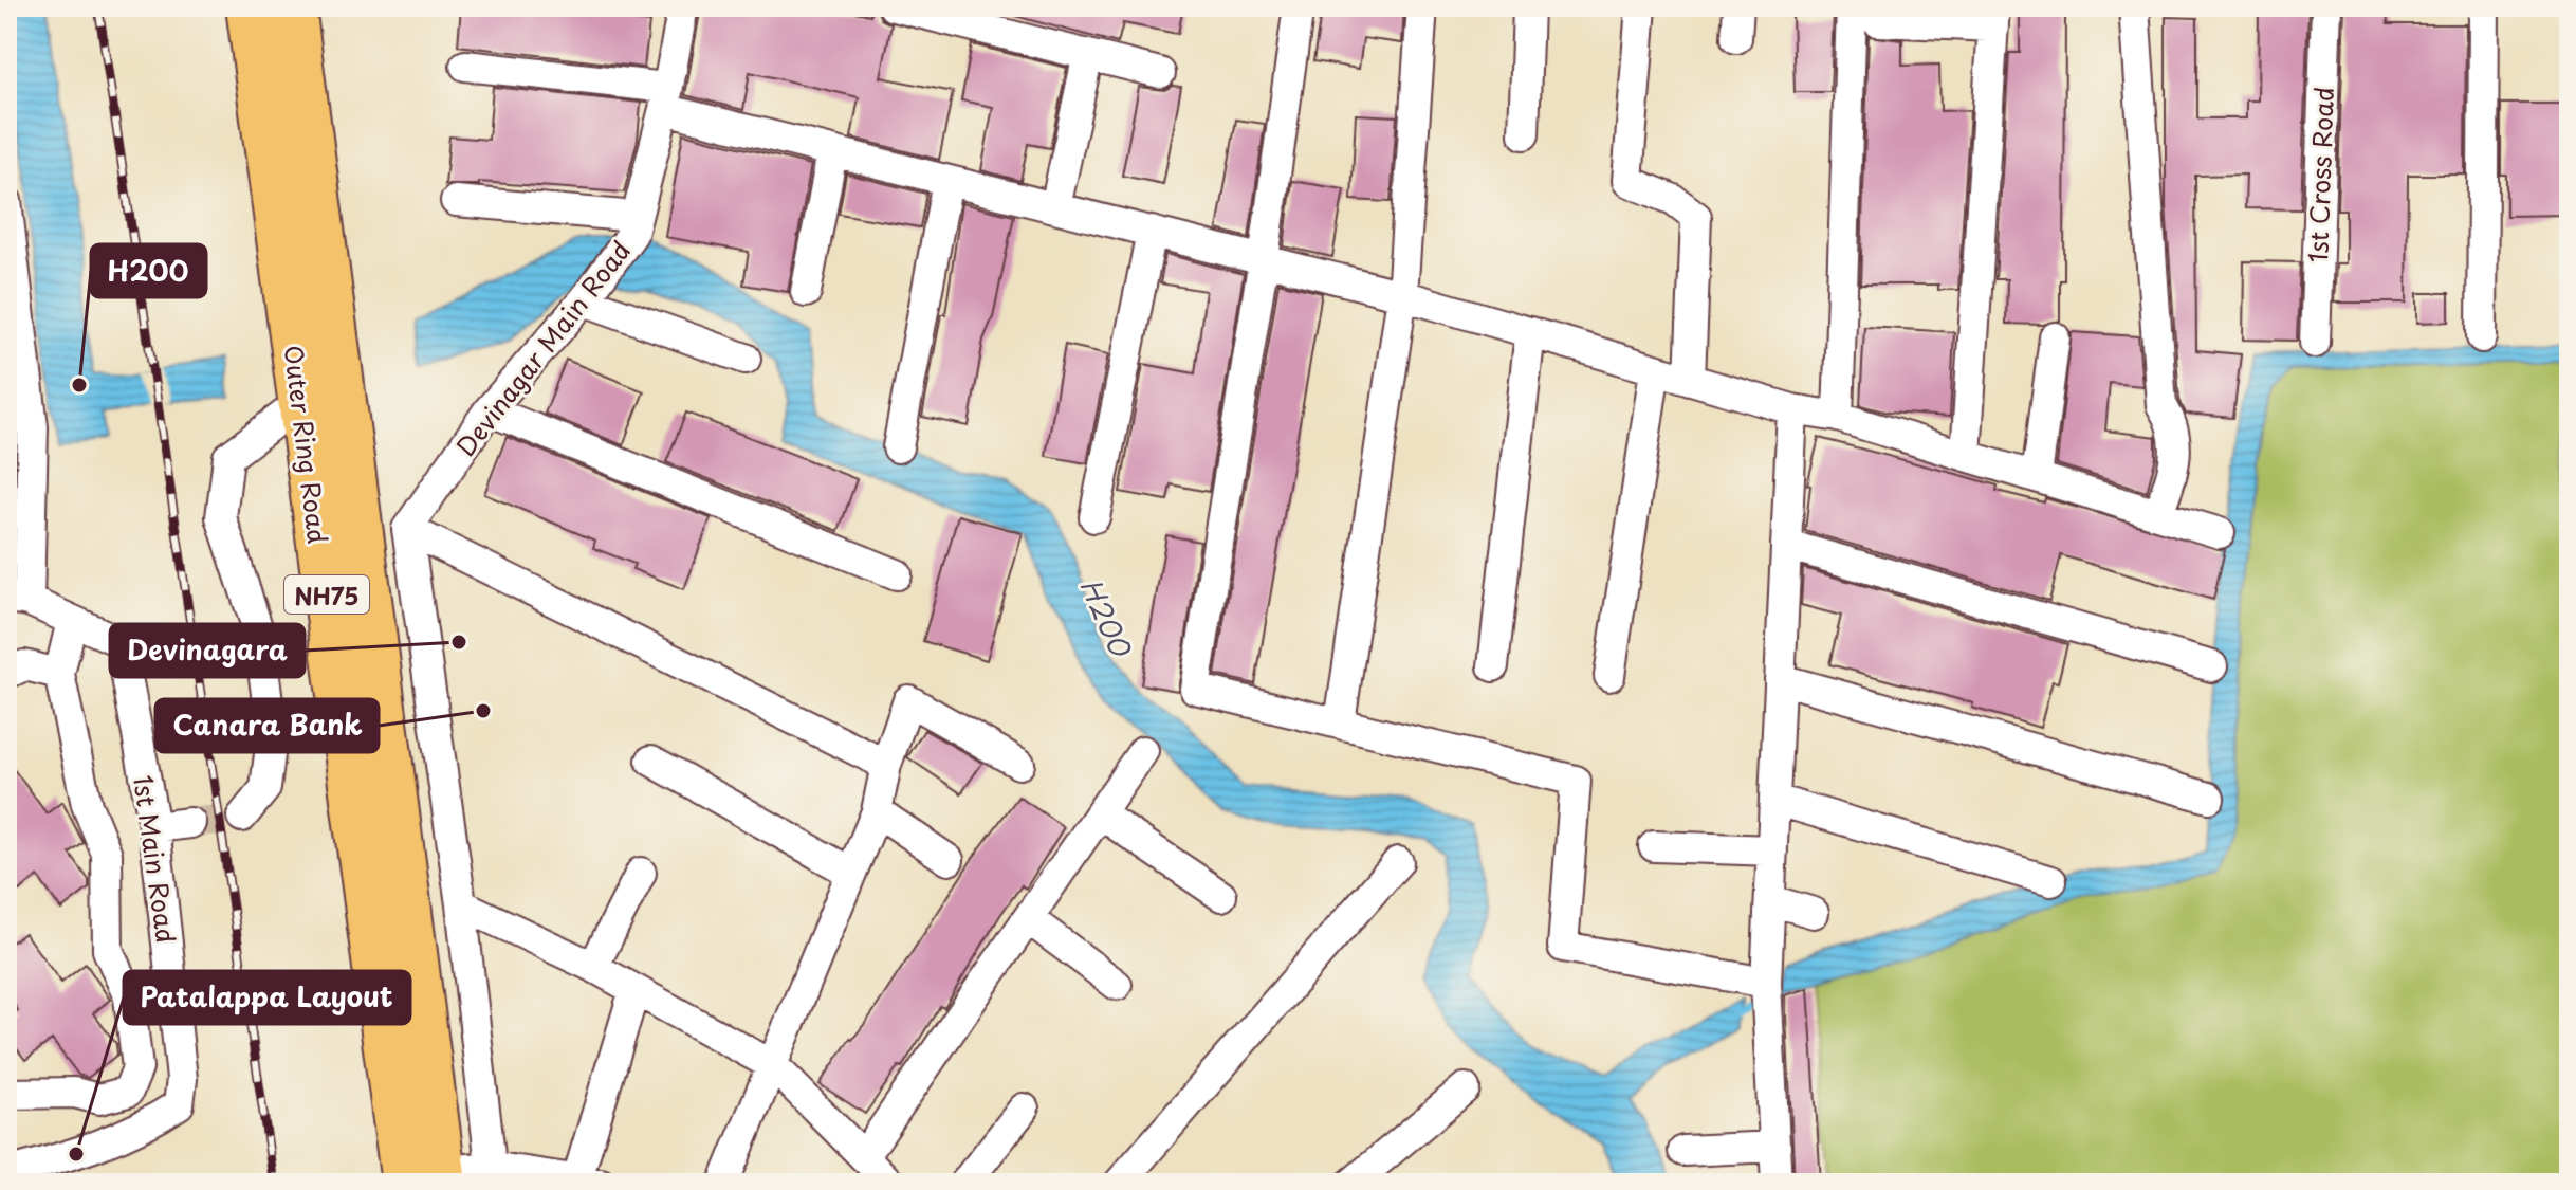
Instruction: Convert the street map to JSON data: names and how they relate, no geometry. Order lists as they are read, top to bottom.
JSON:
{
  "streets": {
    "highway": ["Outer Ring Road", "NH75"],
    "street": ["1st Cross Road", "Devinagar Main Road", "1st Main Road"]
  },
  "water": ["H200"],
  "places": [
    "H200",
    "Devinagara",
    "Canara Bank",
    "Patalappa Layout"
  ]
}
